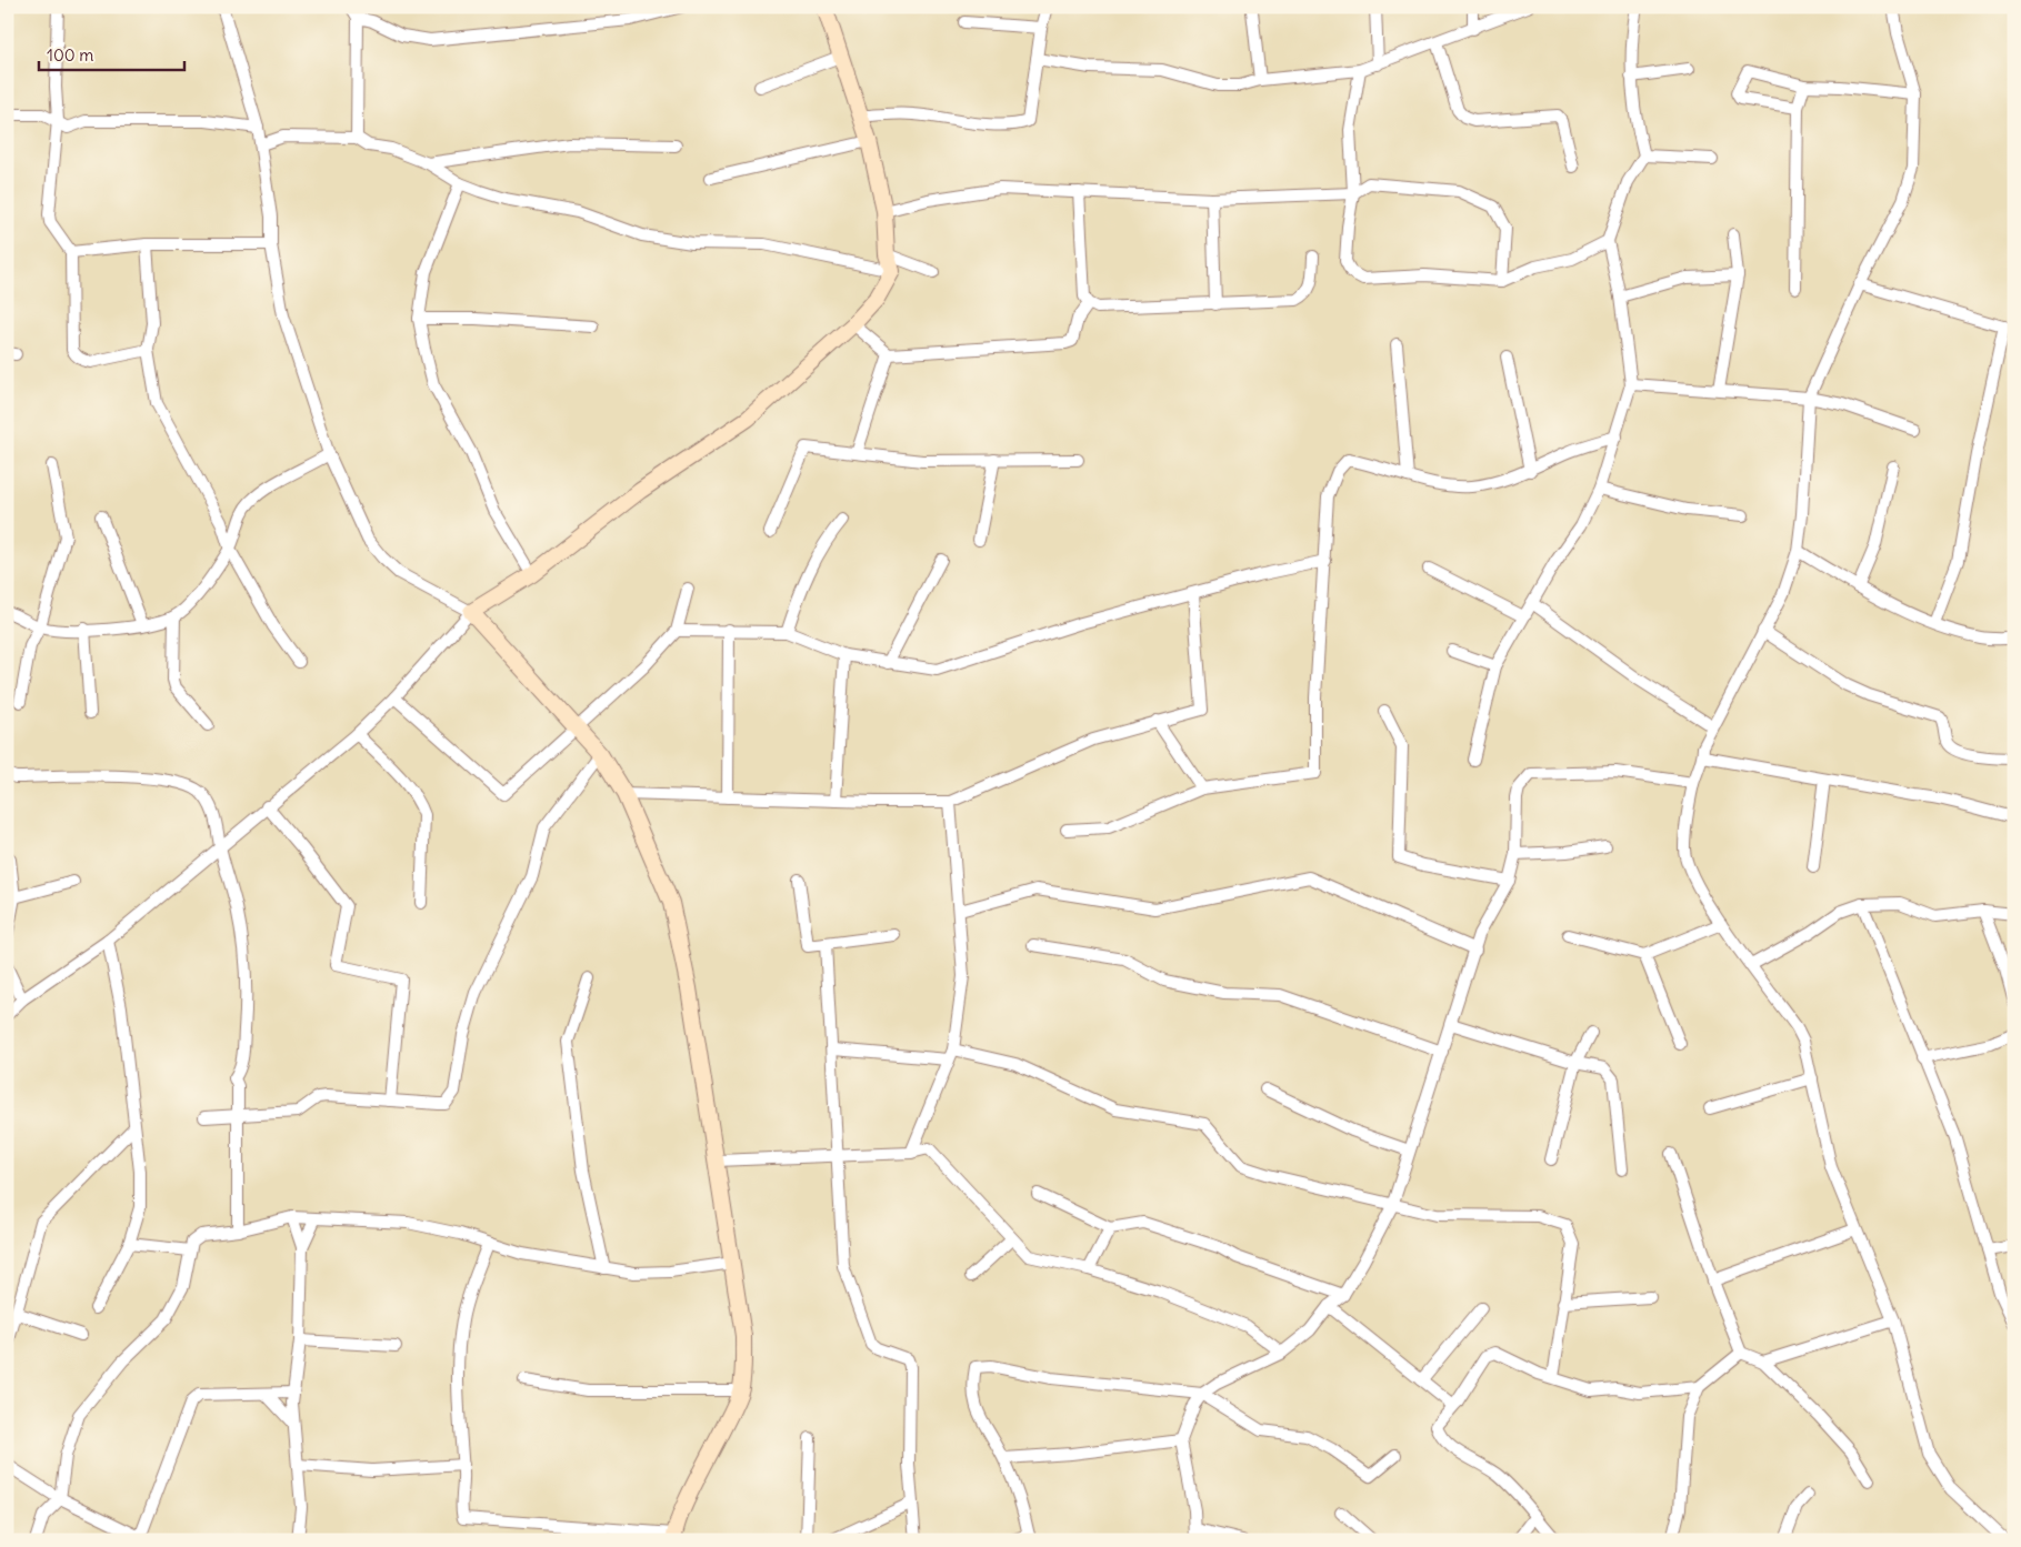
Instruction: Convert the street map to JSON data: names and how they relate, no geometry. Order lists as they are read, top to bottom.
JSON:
{
  "scale_bar": "100 m"
}
